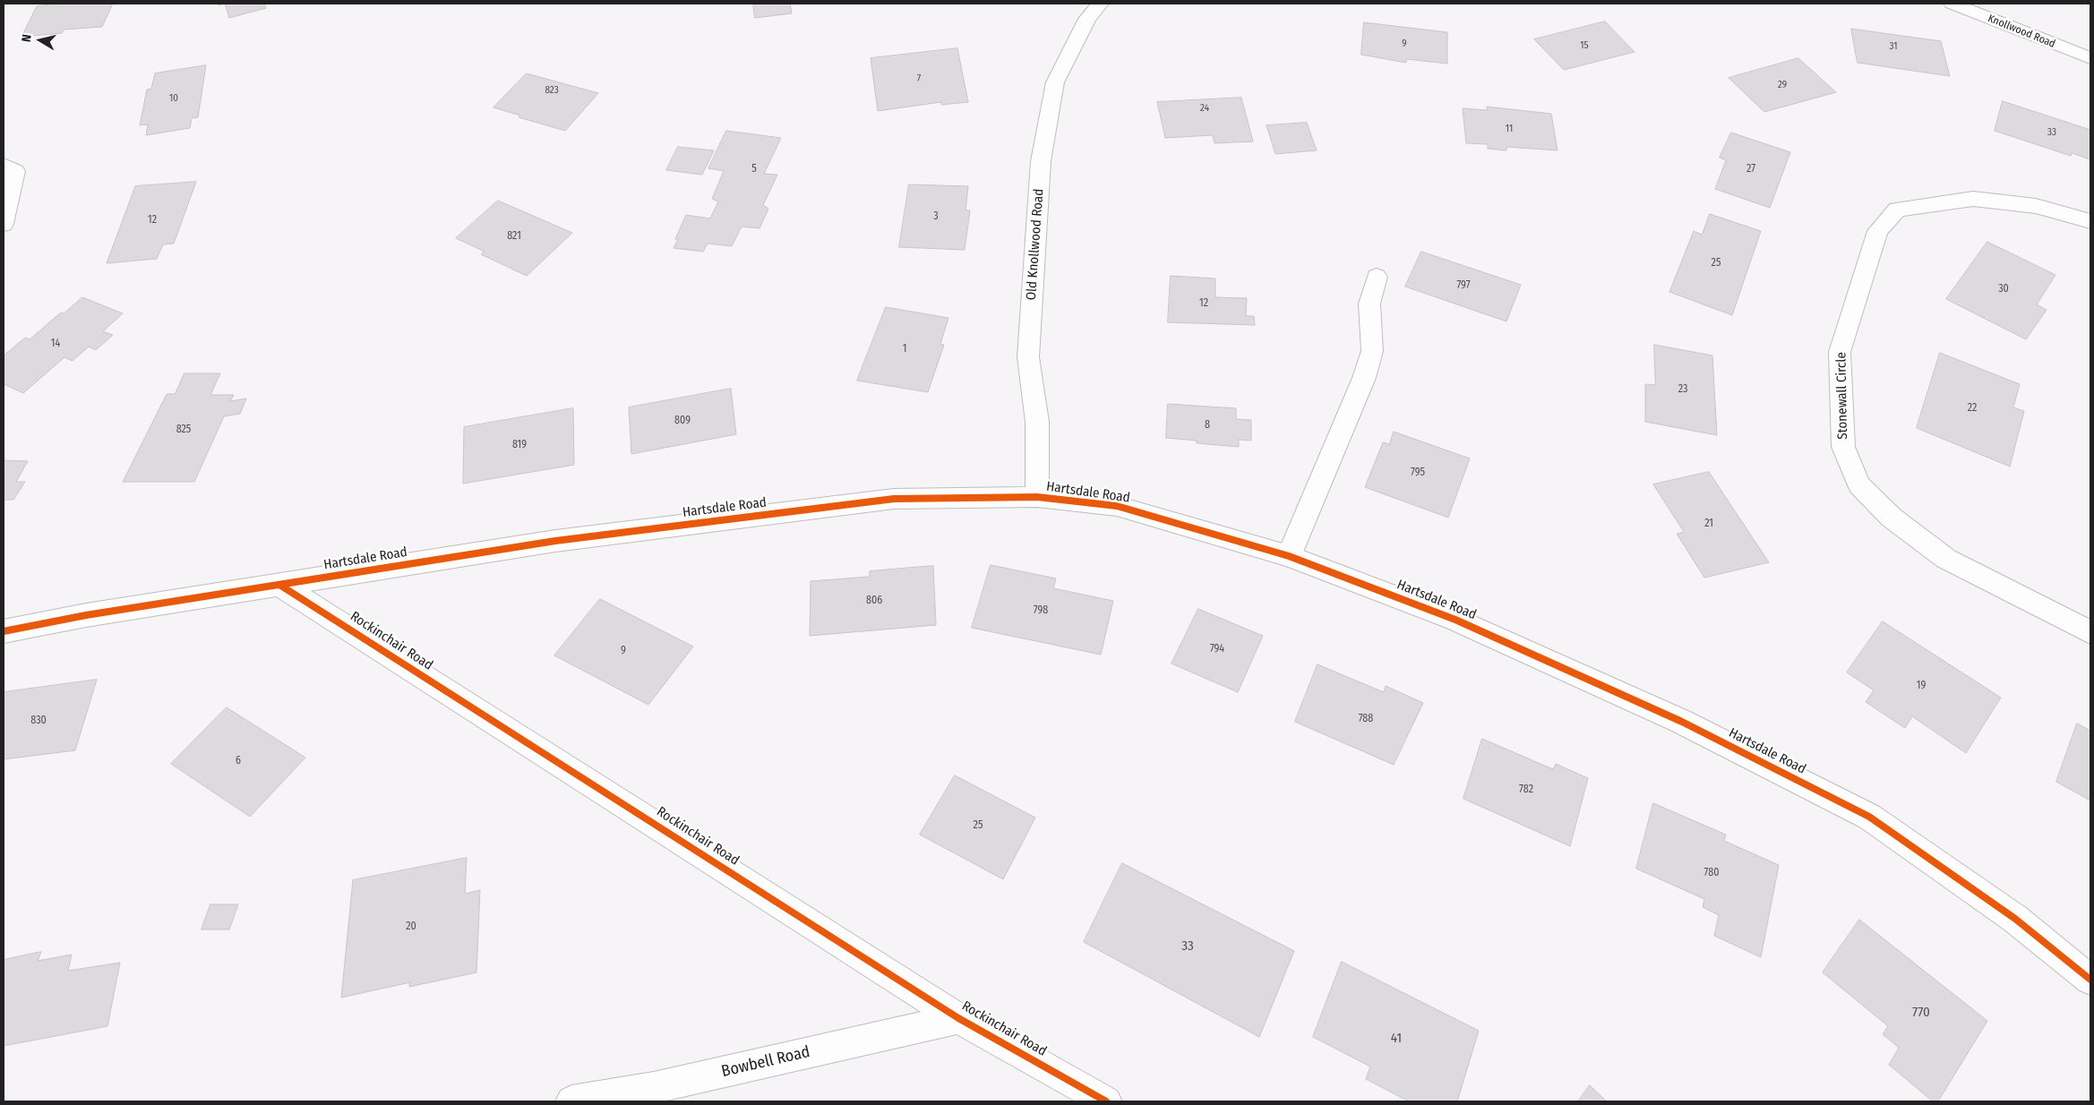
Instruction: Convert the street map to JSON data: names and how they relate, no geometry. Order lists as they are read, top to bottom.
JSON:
{
  "streets": {
    "street": [
      "Knollwood Road",
      "Old Knollwood Road",
      "Stonewall Circle",
      "Hartsdale Road",
      "Rockinchair Road",
      "Bowbell Road"
    ]
  },
  "crossings": [
    ["Old Knollwood Road", "Hartsdale Road"],
    ["Hartsdale Road", "Rockinchair Road"],
    ["Rockinchair Road", "Bowbell Road"]
  ],
  "house_numbers": [
    "9",
    "15",
    "31",
    "7",
    "29",
    "823",
    "10",
    "24",
    "11",
    "33",
    "5",
    "27",
    "3",
    "12",
    "821",
    "25",
    "797",
    "30",
    "12",
    "14",
    "1",
    "23",
    "22",
    "809",
    "8",
    "825",
    "819",
    "795",
    "21",
    "806",
    "798",
    "794",
    "9",
    "19",
    "788",
    "830",
    "6",
    "782",
    "25",
    "780",
    "20",
    "33",
    "770",
    "41"
  ],
  "north": "left"
}
